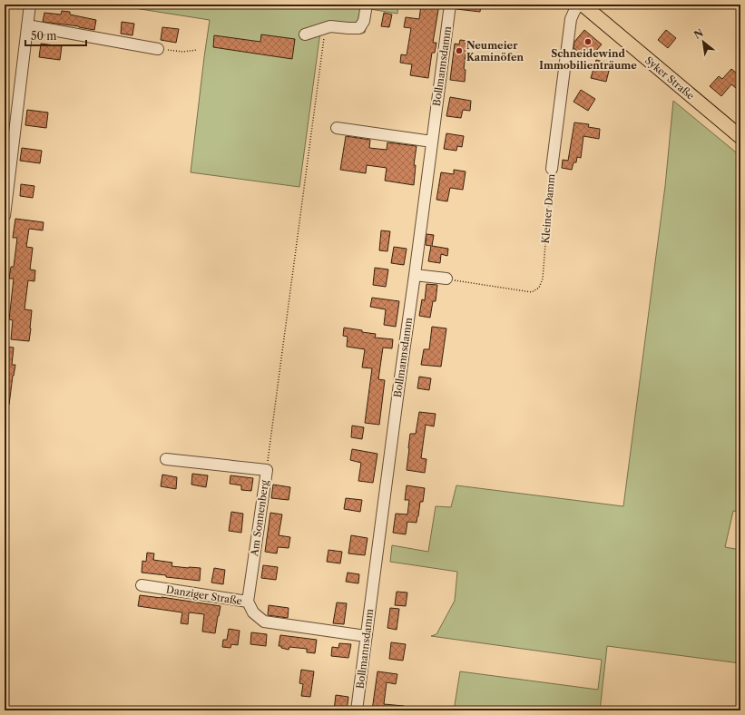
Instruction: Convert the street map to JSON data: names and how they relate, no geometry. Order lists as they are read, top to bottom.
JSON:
{
  "streets": {
    "main road": ["Syker Straße"],
    "street": [
      "Bollmannsdamm",
      "Kleiner Damm",
      "Am Sonnenberg",
      "Danziger Straße"
    ]
  },
  "crossings": [
    ["Bollmannsdamm", "Danziger Straße"],
    ["Am Sonnenberg", "Danziger Straße"]
  ],
  "places": ["Schneidewind Immobilienträume", "Neumeier Kaminöfen"],
  "scale_bar": "50 m",
  "north": "top left"
}
